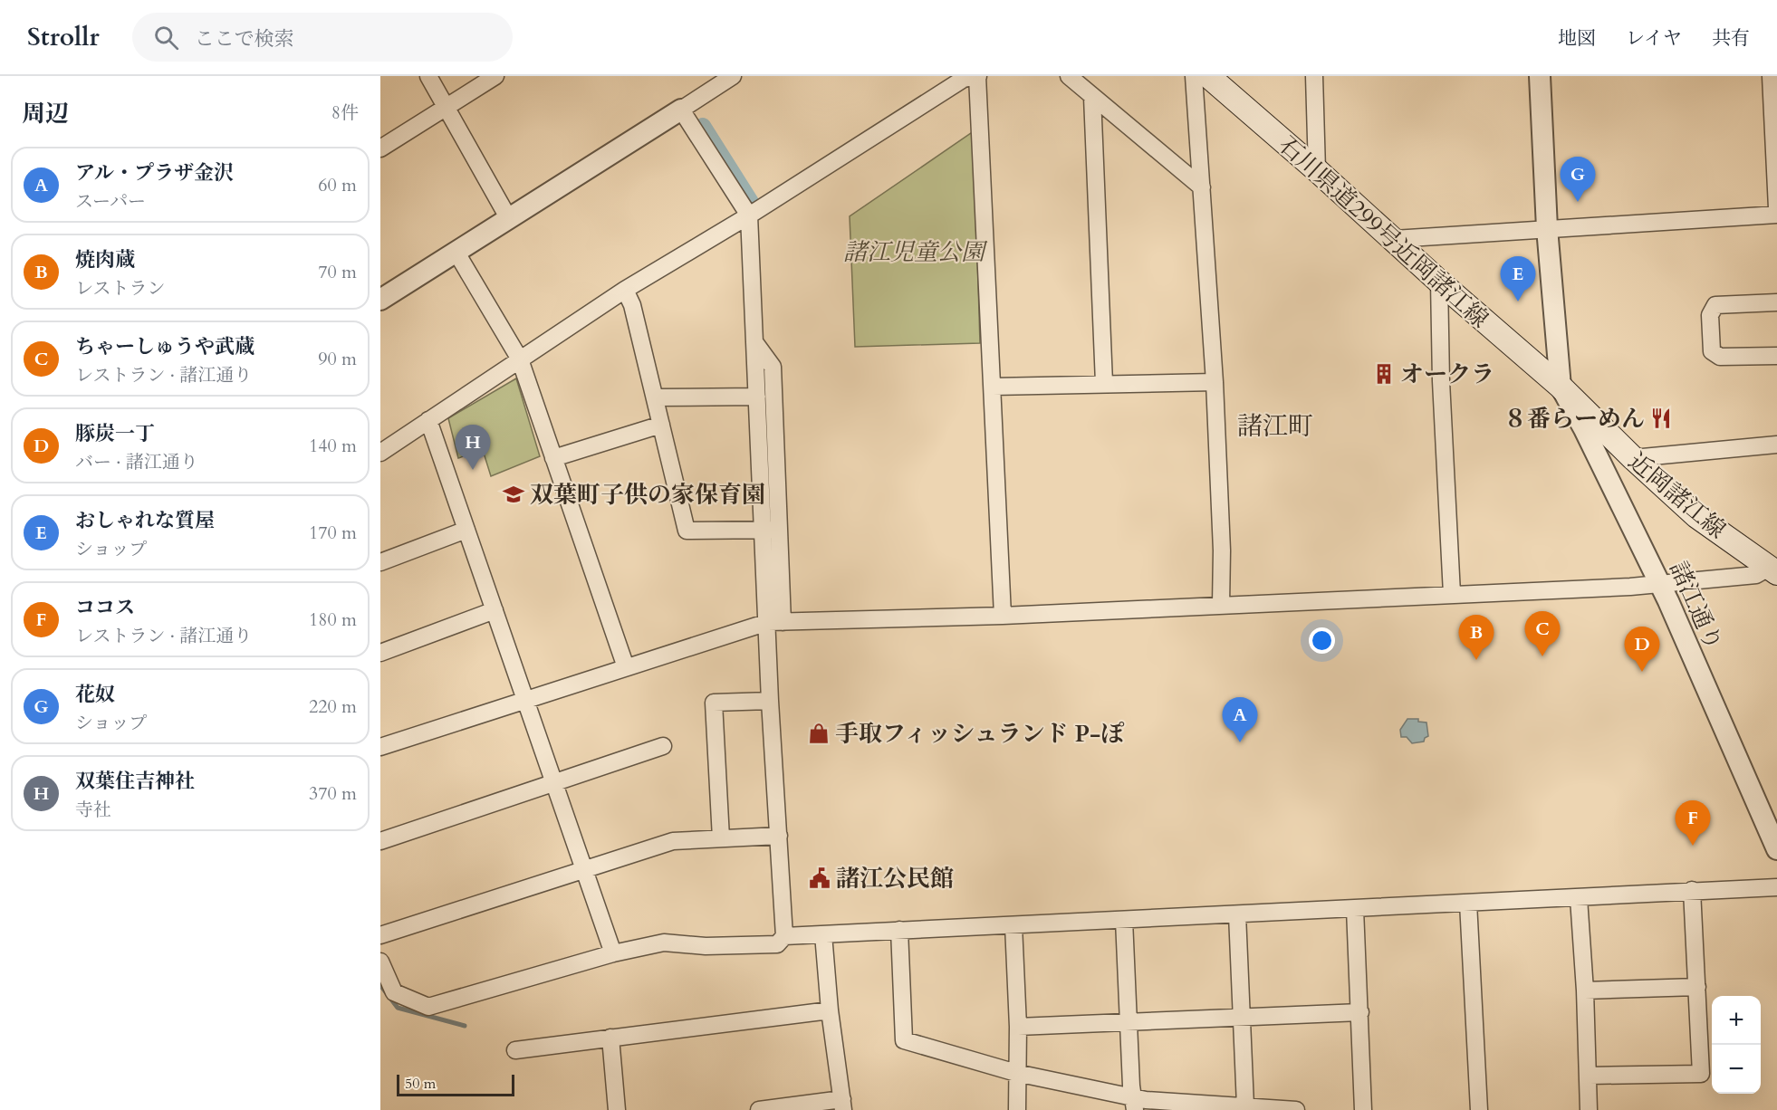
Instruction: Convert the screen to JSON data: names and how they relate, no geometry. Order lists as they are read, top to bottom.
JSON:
{
  "streets": {
    "main road": ["石川県道299号近岡諸江線", "近岡諸江線"],
    "street": ["諸江通り"]
  },
  "crossings": [
    ["石川県道299号近岡諸江線", "近岡諸江線"],
    ["石川県道299号近岡諸江線", "諸江通り"],
    ["近岡諸江線", "諸江通り"]
  ],
  "districts": ["諸江町"],
  "parks": ["諸江児童公園"],
  "places": {
    "building": ["オークラ"],
    "restaurant": ["８番らーめん"],
    "school or university": ["双葉町子供の家保育園"],
    "shop": ["手取フィッシュランド P-ぽ"],
    "public building": ["諸江公民館"]
  },
  "scale_bar": "50 m",
  "page": {
    "header": "Strollr",
    "search": "ここで検索",
    "nav": ["地図", "レイヤ", "共有"],
    "heading": ["周辺", "8件"],
    "list": [
      {
        "mark": "A",
        "name": "アル・プラザ金沢",
        "note": "スーパー",
        "value": "60 m"
      },
      {
        "mark": "B",
        "name": "焼肉蔵",
        "note": "レストラン",
        "value": "70 m"
      },
      {
        "mark": "C",
        "name": "ちゃーしゅうや武蔵",
        "note": "レストラン · 諸江通り",
        "value": "90 m"
      },
      {
        "mark": "D",
        "name": "豚炭一丁",
        "note": "バー · 諸江通り",
        "value": "140 m"
      },
      {
        "mark": "E",
        "name": "おしゃれな質屋",
        "note": "ショップ",
        "value": "170 m"
      },
      {
        "mark": "F",
        "name": "ココス",
        "note": "レストラン · 諸江通り",
        "value": "180 m"
      },
      {
        "mark": "G",
        "name": "花奴",
        "note": "ショップ",
        "value": "220 m"
      },
      {
        "mark": "H",
        "name": "双葉住吉神社",
        "note": "寺社",
        "value": "370 m"
      }
    ],
    "pins": [
      "G",
      "E",
      "H",
      "C",
      "B",
      "D",
      "A",
      "F"
    ],
    "map_buttons": ["+", "−"],
    "scale": "50 m"
  }
}
